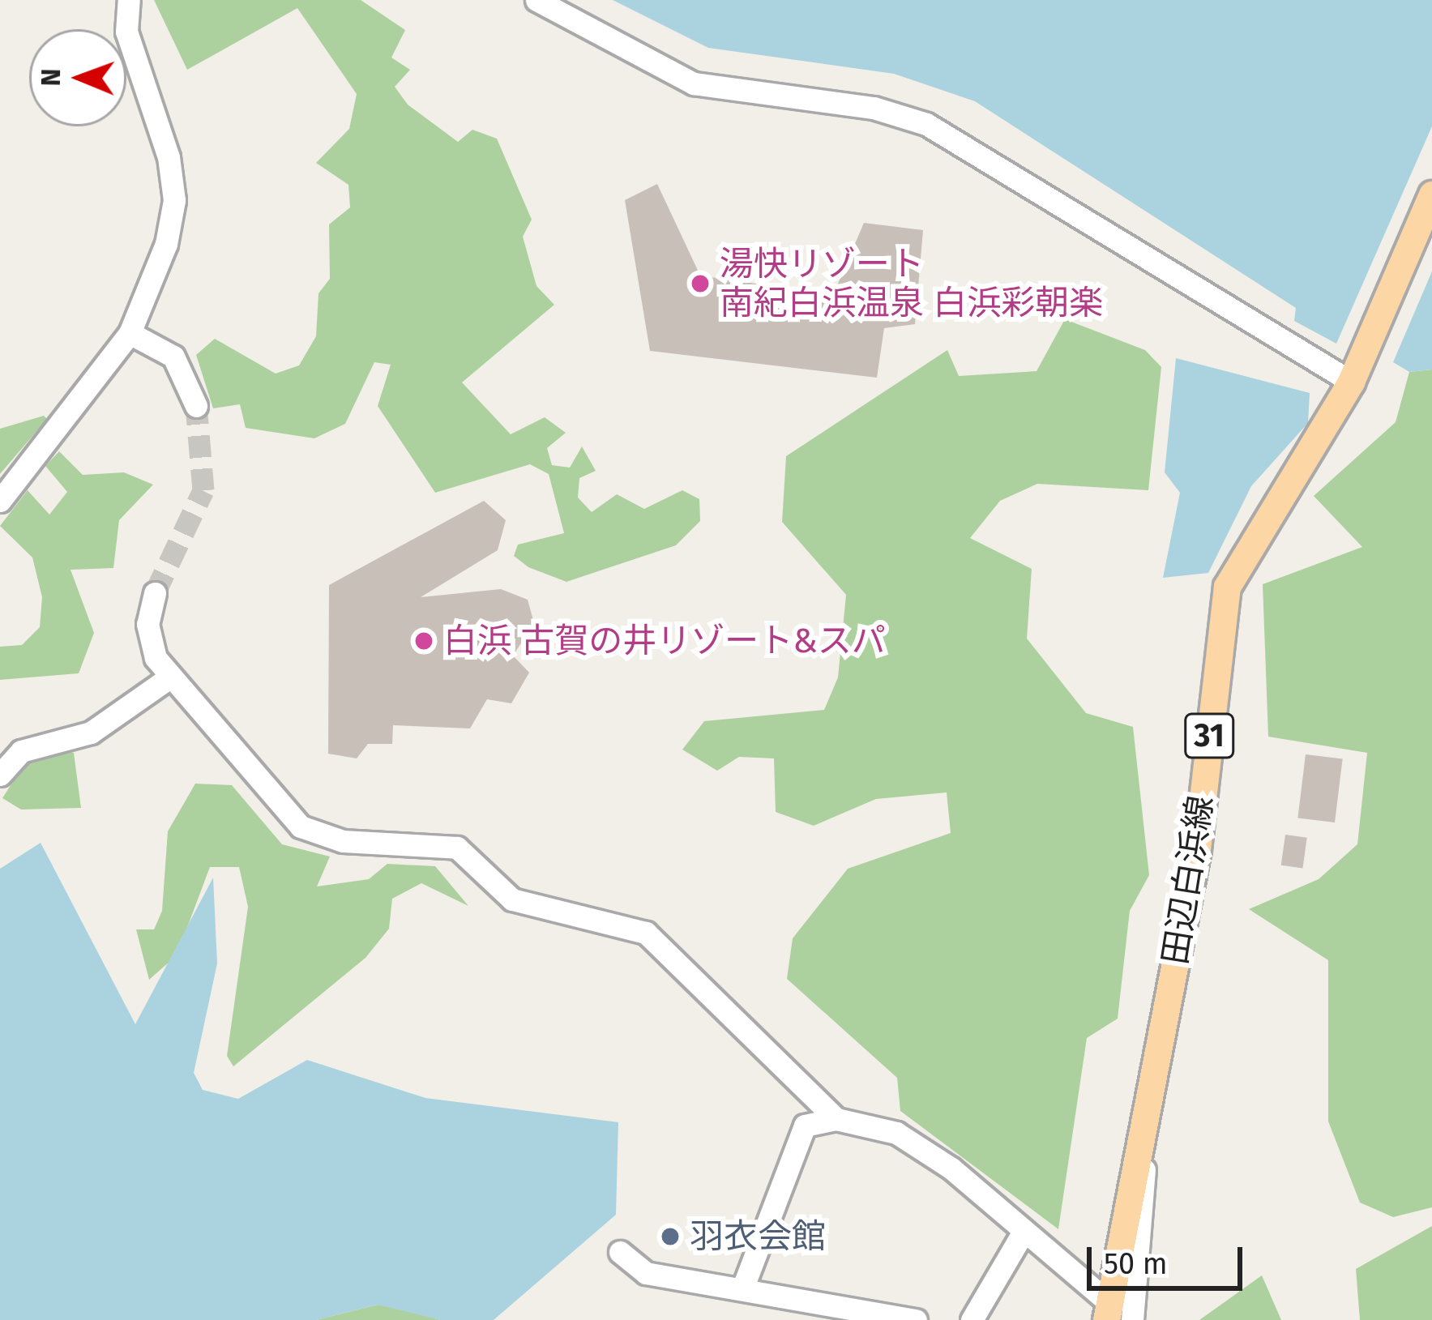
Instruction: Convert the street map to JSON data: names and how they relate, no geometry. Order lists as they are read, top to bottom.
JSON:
{
  "streets": {
    "main road": ["31", "田辺白浜線"]
  },
  "places": ["湯快リゾート 南紀白浜温泉 白浜彩朝楽", "白浜 古賀の井リゾート&スパ", "羽衣会館"],
  "scale_bar": "50 m",
  "north": "left"
}
